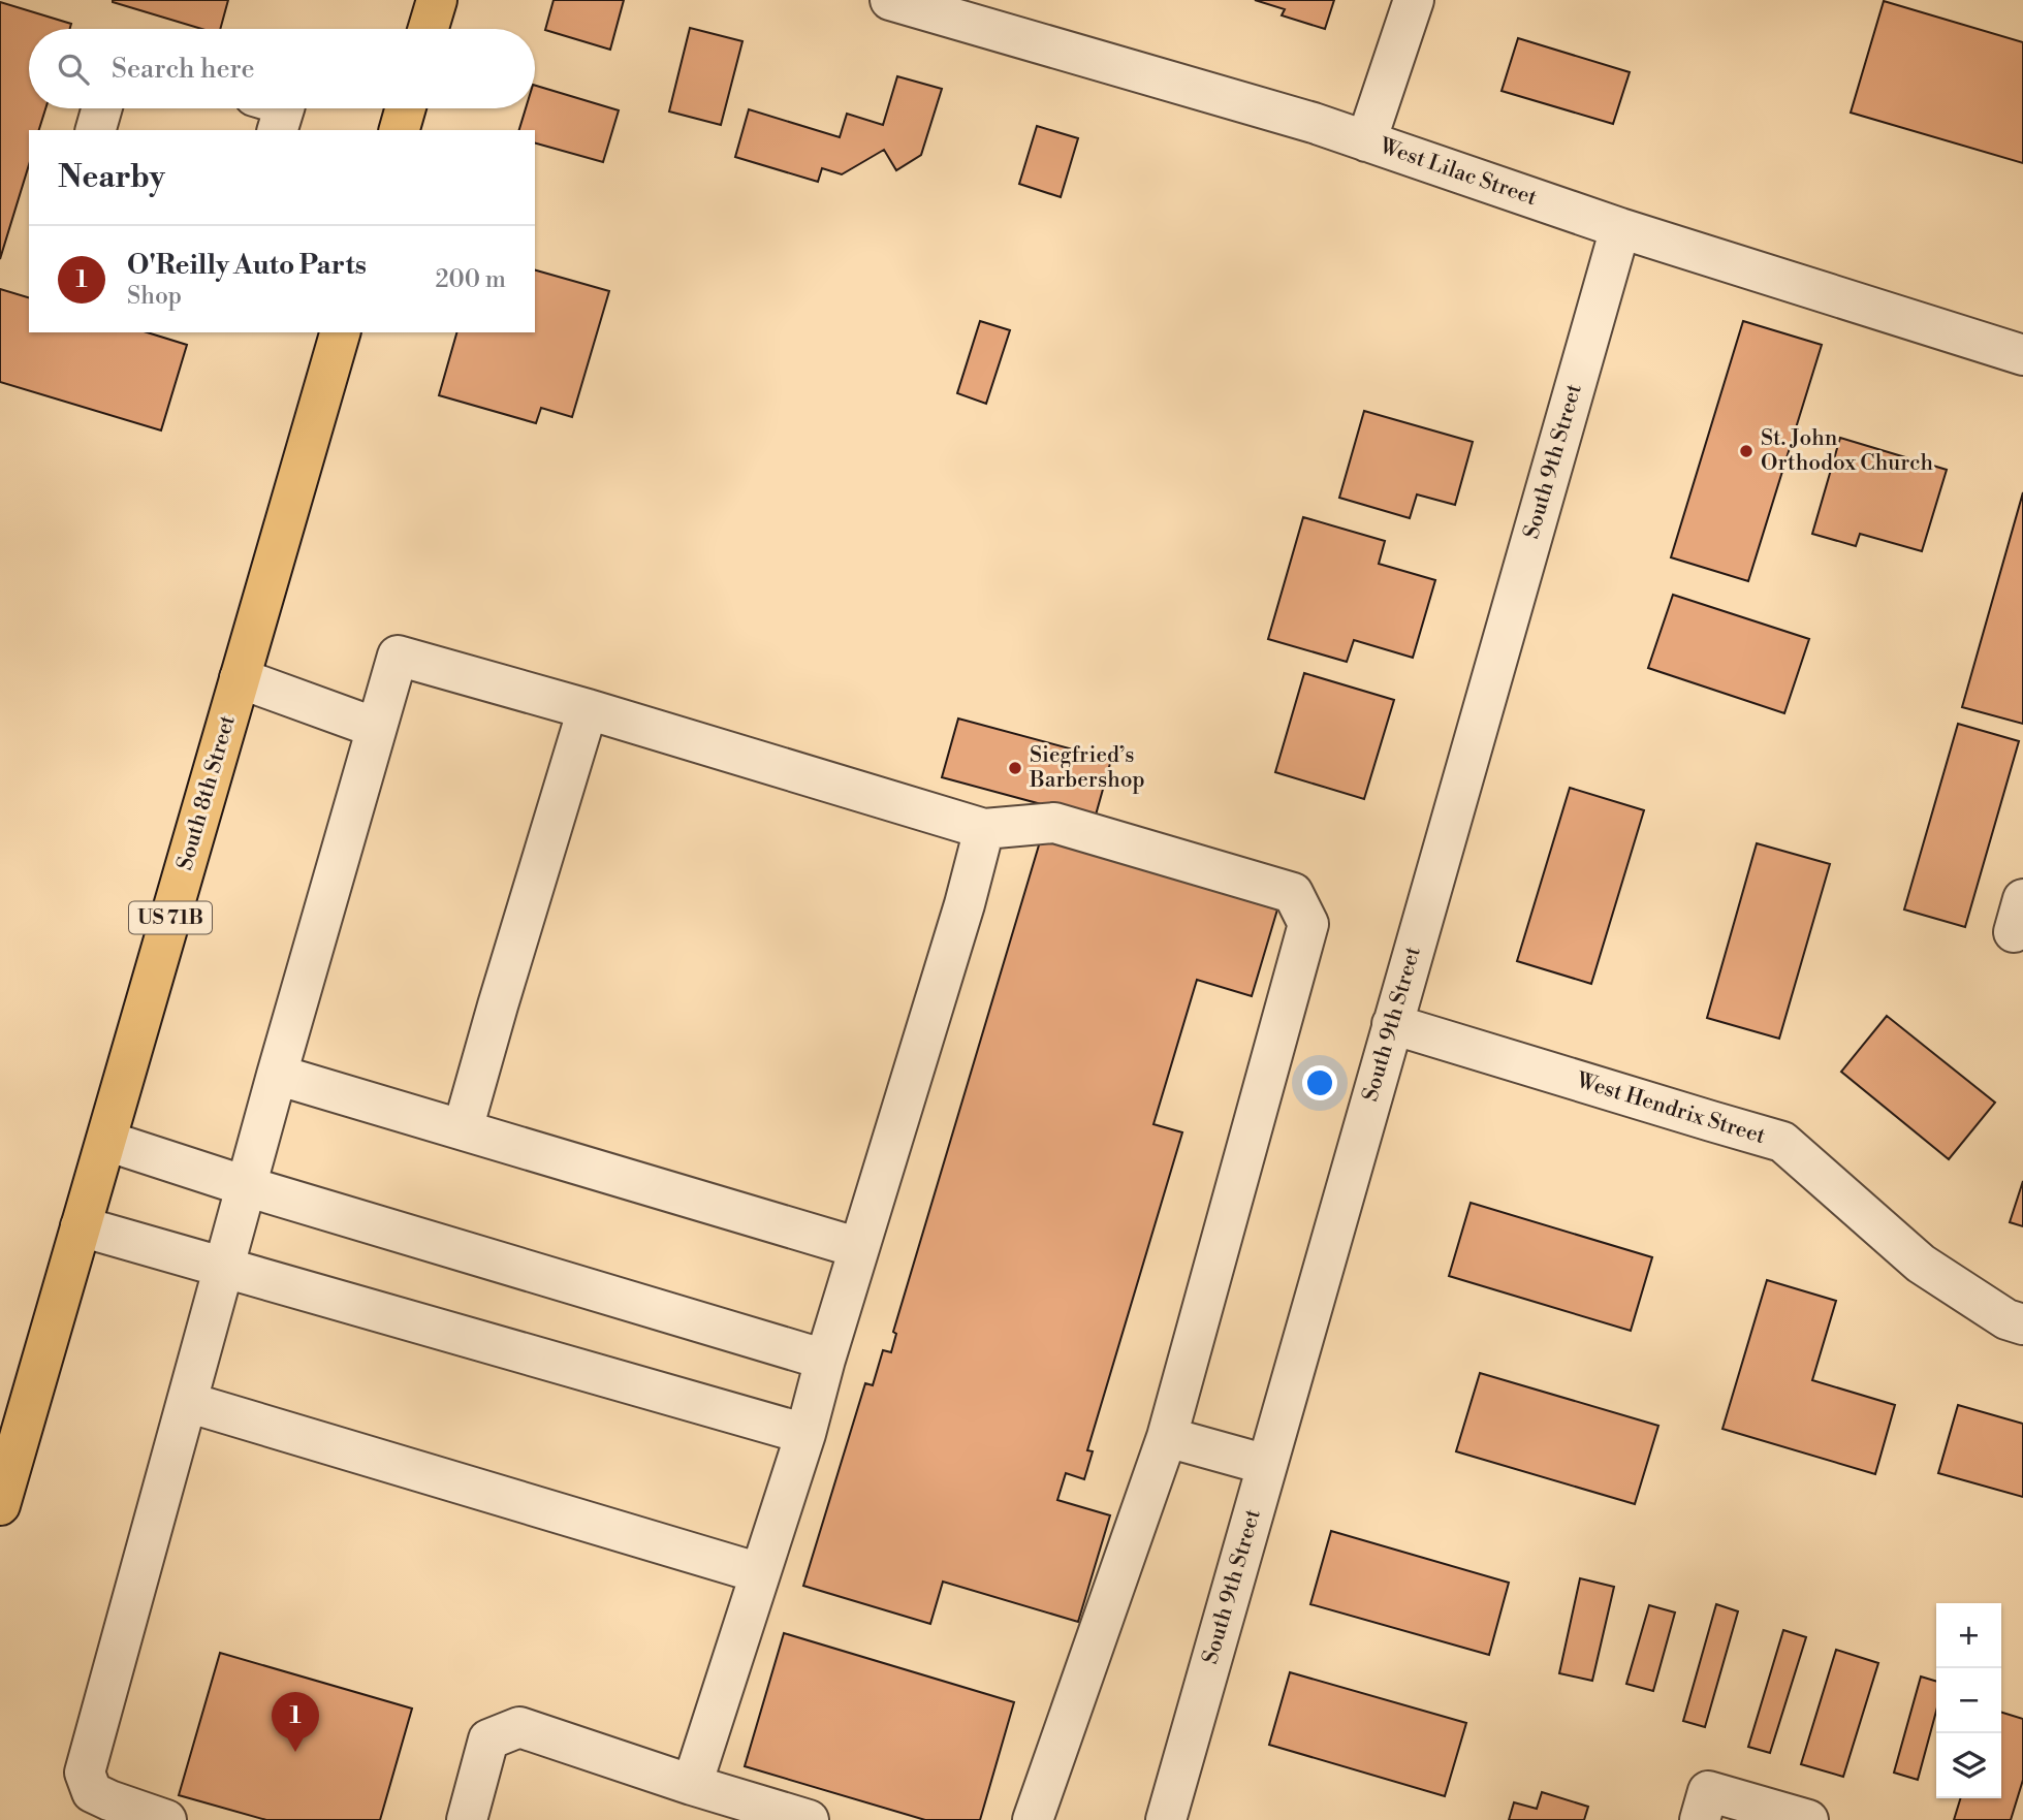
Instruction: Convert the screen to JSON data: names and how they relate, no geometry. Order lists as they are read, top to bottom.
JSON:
{
  "streets": {
    "main road": ["South 8th Street", "US 71B"],
    "street": ["West Lilac Street", "South 9th Street", "West Hendrix Street"]
  },
  "crossings": [
    ["West Lilac Street", "South 9th Street"],
    ["South 9th Street", "West Hendrix Street"]
  ],
  "places": ["St. John Orthodox Church", "Siegfried’s Barbershop"],
  "page": {
    "search": "Search here",
    "heading": "Nearby",
    "list": [
      {
        "mark": "1",
        "name": "O'Reilly Auto Parts",
        "note": "Shop",
        "value": "200 m"
      }
    ],
    "map_buttons": ["+", "−"],
    "pins": "1"
  }
}
